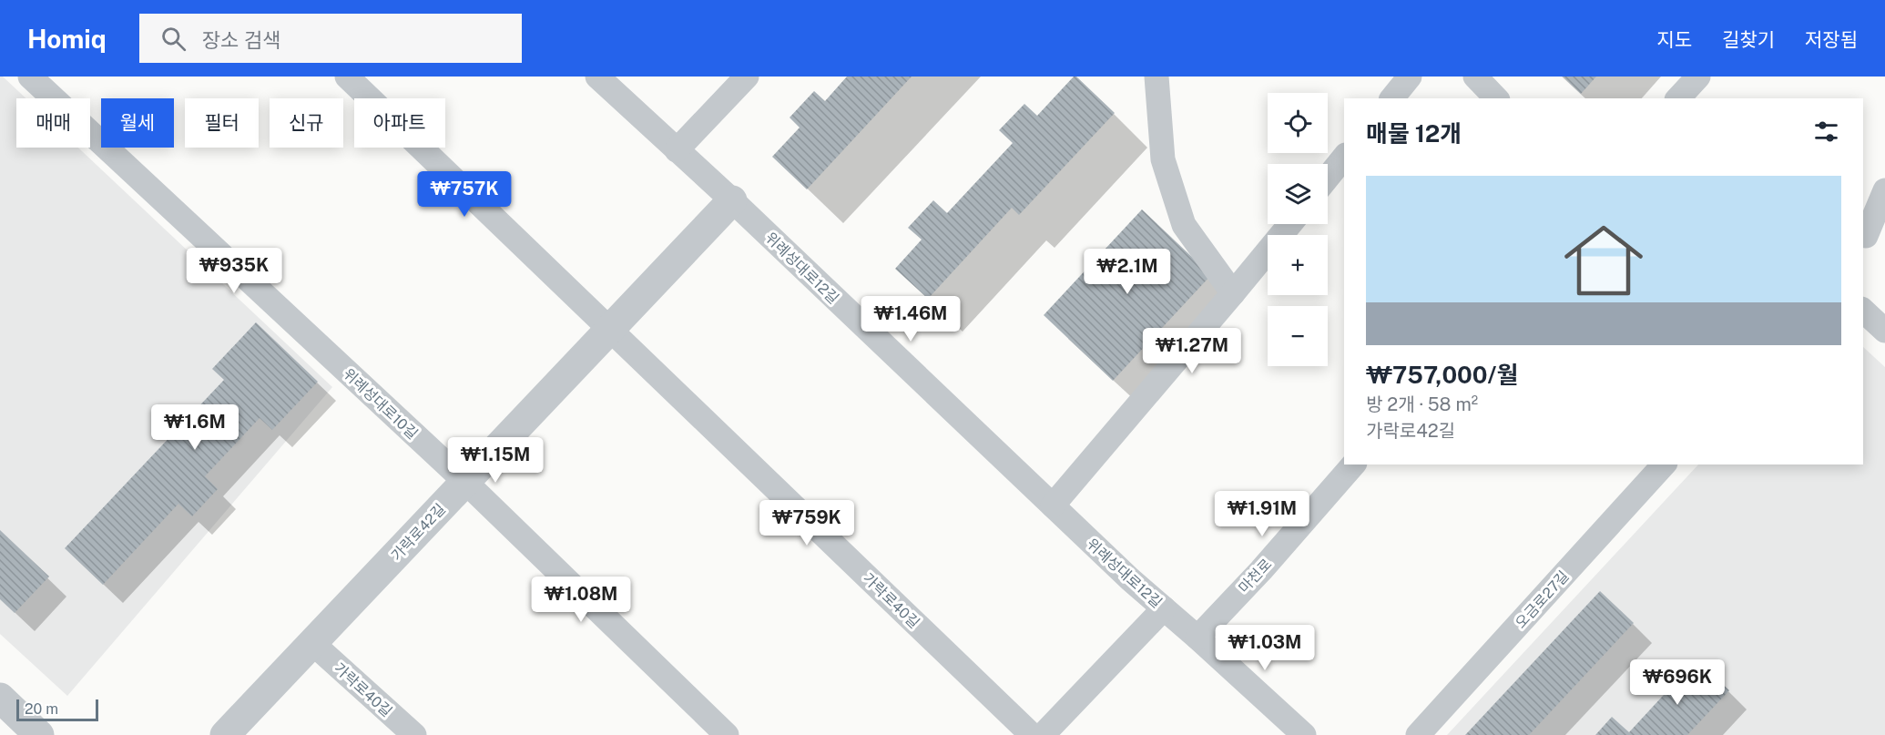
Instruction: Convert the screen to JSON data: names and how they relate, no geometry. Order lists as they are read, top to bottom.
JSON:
{
  "streets": {
    "street": [
      "위례성대로12길",
      "위례성대로10길",
      "가락로42길",
      "마천로",
      "오금로27길",
      "가락로40길"
    ]
  },
  "crossings": [
    ["위례성대로12길", "가락로42길"],
    ["위례성대로12길", "마천로"],
    ["위례성대로10길", "가락로42길"],
    ["가락로42길", "가락로40길"]
  ],
  "scale_bar": "20 m",
  "page": {
    "header": "Homiq",
    "search": "장소 검색",
    "nav": ["지도", "길찾기", "저장됨"],
    "map_buttons": ["+", "−"],
    "chip": [
      "매매",
      "월세",
      "필터",
      "신규",
      "아파트"
    ],
    "heading": "매물 12개",
    "list": [
      {
        "name": "₩757,000/월",
        "note": "방 2개 · 58 m² · 가락로42길"
      }
    ],
    "price": [
      "₩757K",
      "₩935K",
      "₩2.1M",
      "₩1.46M",
      "₩1.27M",
      "₩1.6M",
      "₩1.15M",
      "₩1.91M",
      "₩759K",
      "₩1.08M",
      "₩1.03M",
      "₩696K"
    ],
    "scale": "20 m"
  }
}
